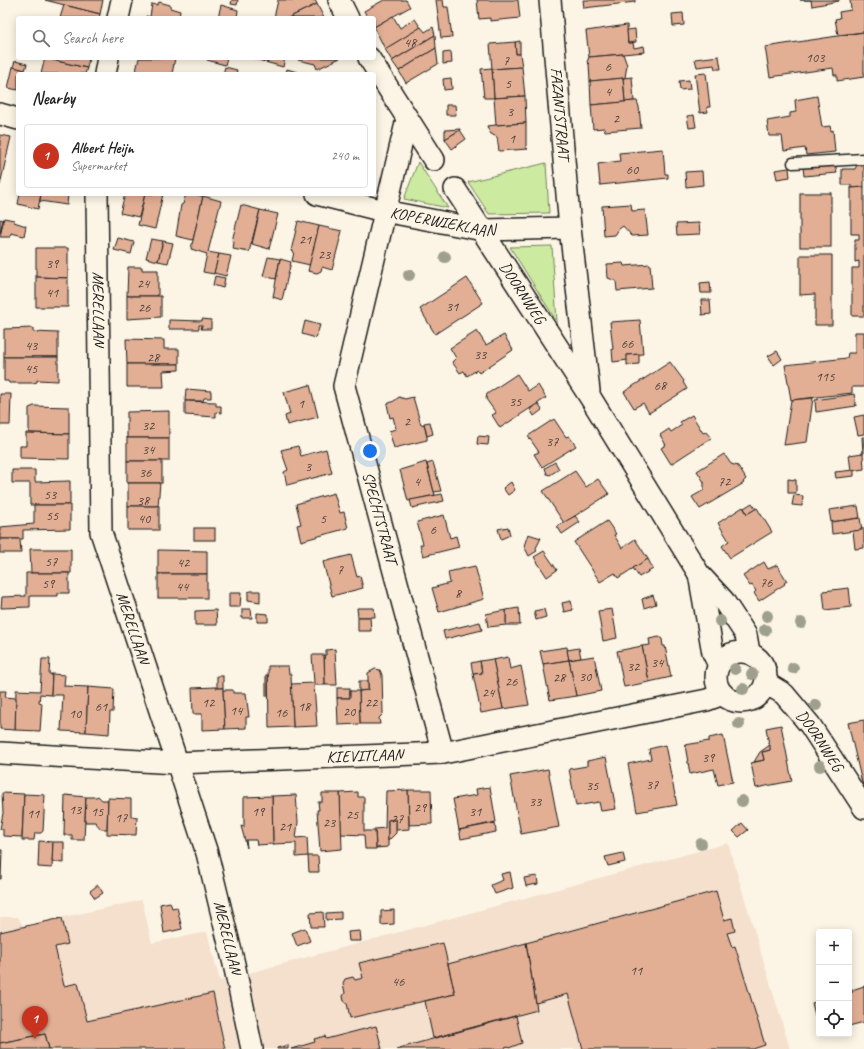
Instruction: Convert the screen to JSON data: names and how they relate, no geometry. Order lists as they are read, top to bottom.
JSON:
{
  "streets": {
    "street": [
      "FAZANTSTRAAT",
      "KOPERWIEKLAAN",
      "DOORNWEG",
      "MERELLAAN",
      "SPECHTSTRAAT",
      "KIEVITLAAN"
    ]
  },
  "crossings": [
    ["FAZANTSTRAAT", "KOPERWIEKLAAN"],
    ["FAZANTSTRAAT", "DOORNWEG"],
    ["KOPERWIEKLAAN", "DOORNWEG"],
    ["KOPERWIEKLAAN", "SPECHTSTRAAT"],
    ["DOORNWEG", "KIEVITLAAN"],
    ["MERELLAAN", "KIEVITLAAN"],
    ["SPECHTSTRAAT", "KIEVITLAAN"]
  ],
  "house_numbers": [
    "48",
    "103",
    "7",
    "6",
    "5",
    "4",
    "3",
    "2",
    "1",
    "60",
    "21",
    "23",
    "39",
    "24",
    "41",
    "31",
    "26",
    "66",
    "43",
    "33",
    "28",
    "45",
    "115",
    "68",
    "35",
    "1",
    "2",
    "32",
    "37",
    "34",
    "3",
    "36",
    "4",
    "72",
    "53",
    "38",
    "55",
    "40",
    "5",
    "6",
    "57",
    "42",
    "7",
    "76",
    "59",
    "44",
    "8",
    "34",
    "32",
    "30",
    "28",
    "26",
    "24",
    "12",
    "22",
    "61",
    "18",
    "14",
    "20",
    "16",
    "10",
    "39",
    "37",
    "35",
    "33",
    "29",
    "13",
    "15",
    "19",
    "31",
    "11",
    "25",
    "17",
    "27",
    "23",
    "21",
    "11",
    "46"
  ],
  "page": {
    "search": "Search here",
    "heading": "Nearby",
    "list": [
      {
        "mark": "1",
        "name": "Albert Heijn",
        "note": "Supermarket",
        "value": "240 m"
      }
    ],
    "map_buttons": ["+", "−"],
    "pins": "1"
  }
}
